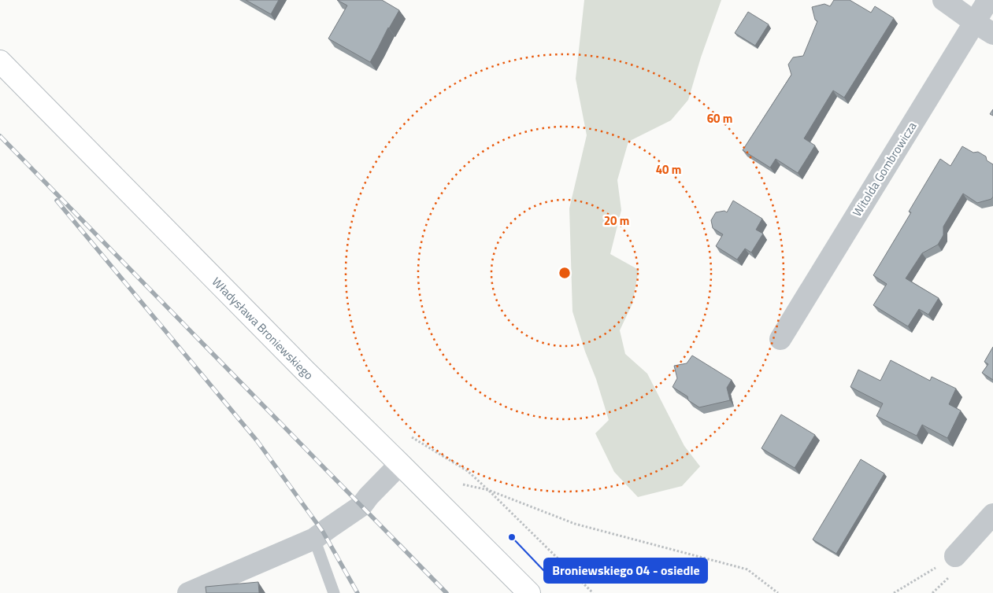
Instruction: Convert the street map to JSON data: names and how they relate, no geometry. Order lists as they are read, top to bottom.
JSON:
{
  "streets": {
    "main road": ["Władysława Broniewskiego"],
    "street": ["Witolda Gombrowicza"]
  },
  "places": ["Broniewskiego 04 - osiedle"],
  "rings": ["60 m", "40 m", "20 m"]
}
